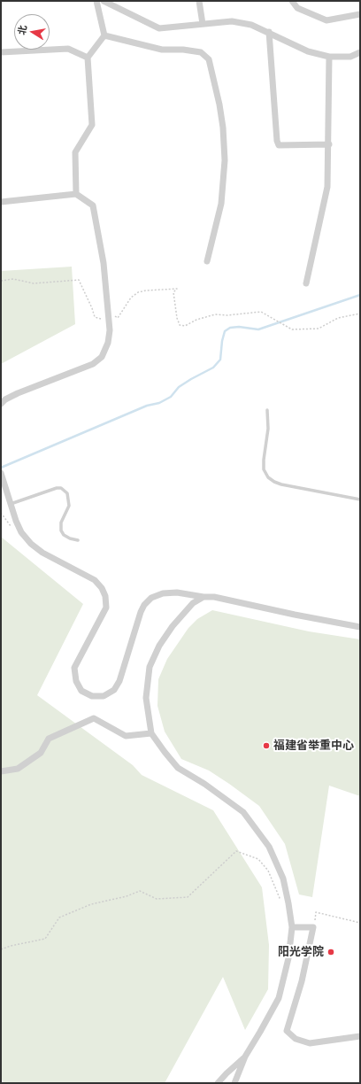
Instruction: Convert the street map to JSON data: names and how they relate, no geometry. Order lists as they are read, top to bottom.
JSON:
{
  "places": ["福建省举重中心", "阳光学院"],
  "north": "left"
}
